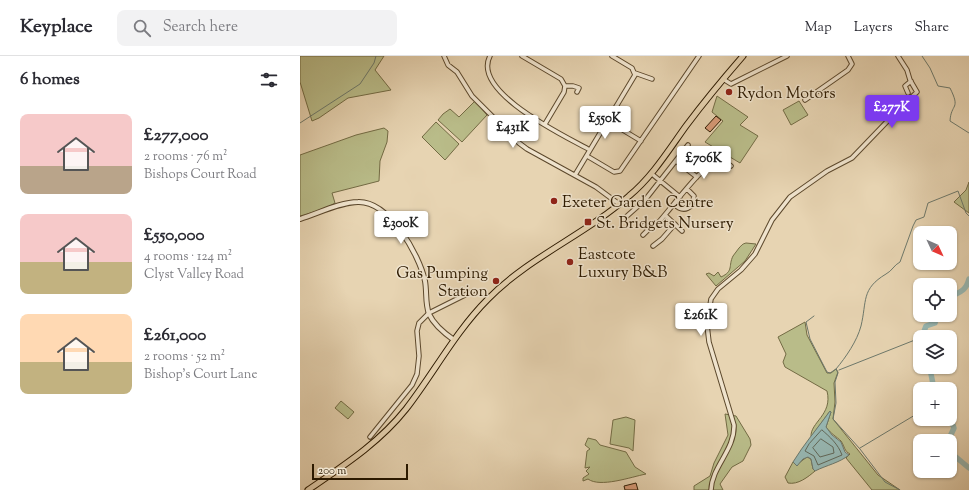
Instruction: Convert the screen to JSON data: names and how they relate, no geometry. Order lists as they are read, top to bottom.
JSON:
{
  "places": {
    "other": [
      "Rydon Motors",
      "Exeter Garden Centre",
      "Eastcote Luxury B&B",
      "Gas Pumping Station"
    ],
    "transit": ["St. Bridgets Nursery"]
  },
  "scale_bar": "200 m",
  "north": "bottom right",
  "page": {
    "header": "Keyplace",
    "search": "Search here",
    "nav": ["Map", "Layers", "Share"],
    "heading": "6 homes",
    "price": [
      "£277K",
      "£550K",
      "£431K",
      "£706K",
      "£300K",
      "£261K"
    ],
    "list": [
      {
        "name": "£277,000",
        "note": "2 rooms · 76 m² · Bishops Court Road"
      },
      {
        "name": "£550,000",
        "note": "4 rooms · 124 m² · Clyst Valley Road"
      },
      {
        "name": "£261,000",
        "note": "2 rooms · 52 m² · Bishop's Court Lane"
      }
    ],
    "map_buttons": ["+", "−"],
    "scale": "200 m"
  }
}
